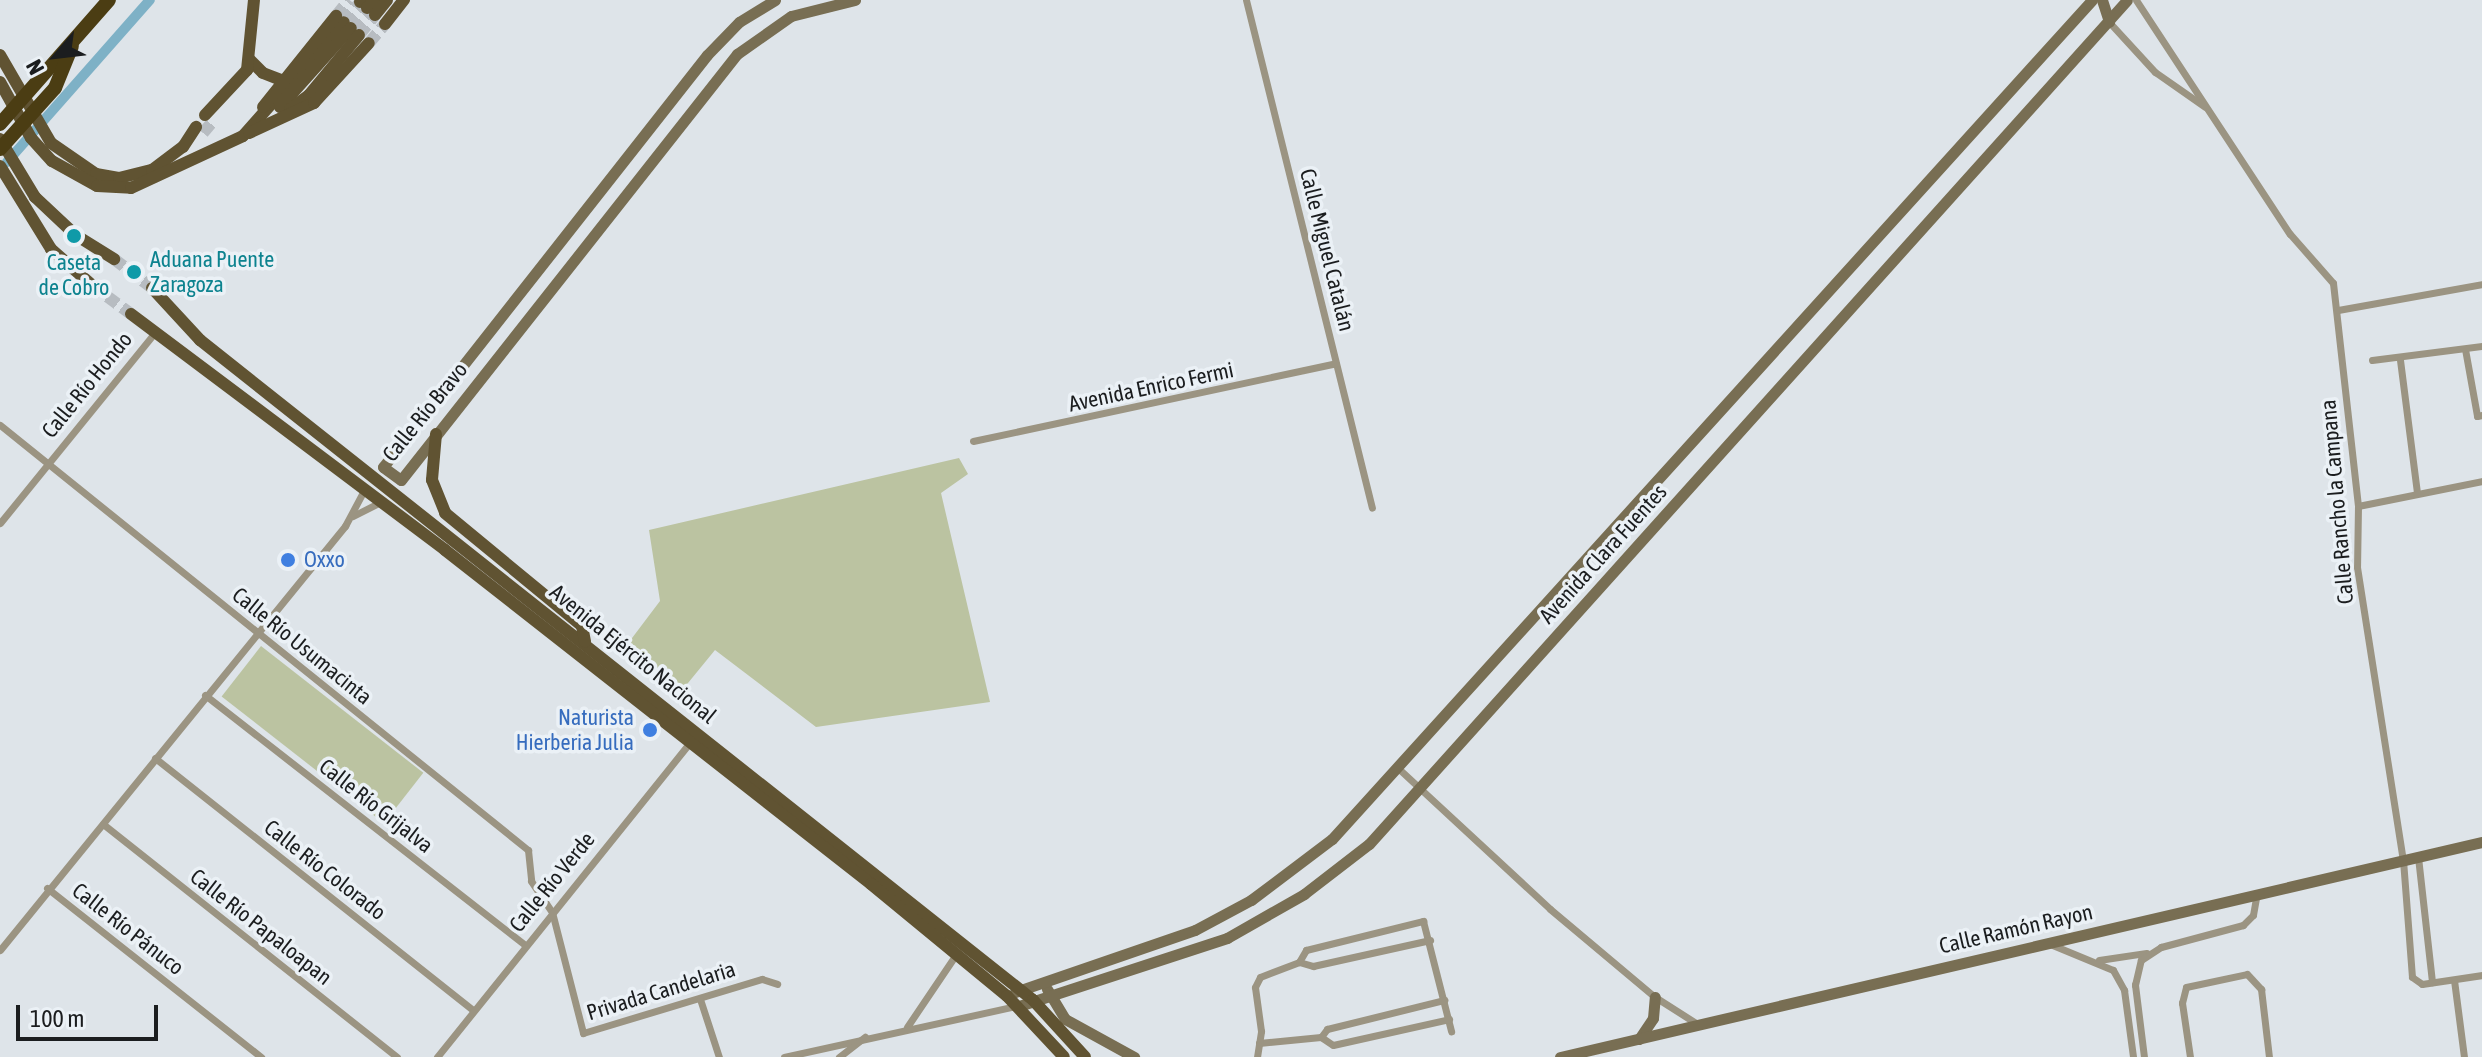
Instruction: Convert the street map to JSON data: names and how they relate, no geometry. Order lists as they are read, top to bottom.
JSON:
{
  "streets": {
    "main road": ["Avenida Ejército Nacional"],
    "street": [
      "Calle Miguel Catalán",
      "Calle Río Hondo",
      "Avenida Enrico Fermi",
      "Calle Río Bravo",
      "Calle Rancho la Campana",
      "Avenida Clara Fuentes",
      "Calle Río Usumacinta",
      "Calle Río Grijalva",
      "Calle Río Colorado",
      "Calle Río Verde",
      "Calle Río Papaloapan",
      "Calle Río Pánuco",
      "Calle Ramón Rayon",
      "Privada Candelaria"
    ]
  },
  "crossings": [
    ["Calle Miguel Catalán", "Avenida Enrico Fermi"],
    ["Calle Río Hondo", "Calle Río Usumacinta"],
    ["Calle Río Hondo", "Avenida Ejército Nacional"],
    ["Calle Rancho la Campana", "Calle Ramón Rayon"],
    ["Avenida Clara Fuentes", "Avenida Ejército Nacional"],
    ["Calle Río Usumacinta", "Calle Río Verde"],
    ["Calle Río Usumacinta", "Privada Candelaria"],
    ["Avenida Ejército Nacional", "Calle Río Verde"],
    ["Calle Río Grijalva", "Calle Río Verde"],
    ["Calle Río Colorado", "Calle Río Verde"],
    ["Calle Río Verde", "Privada Candelaria"]
  ],
  "places": [
    "Caseta de Cobro",
    "Aduana Puente Zaragoza",
    "Oxxo",
    "Naturista Hierberia Julia"
  ],
  "scale_bar": "100 m",
  "north": "bottom left"
}
